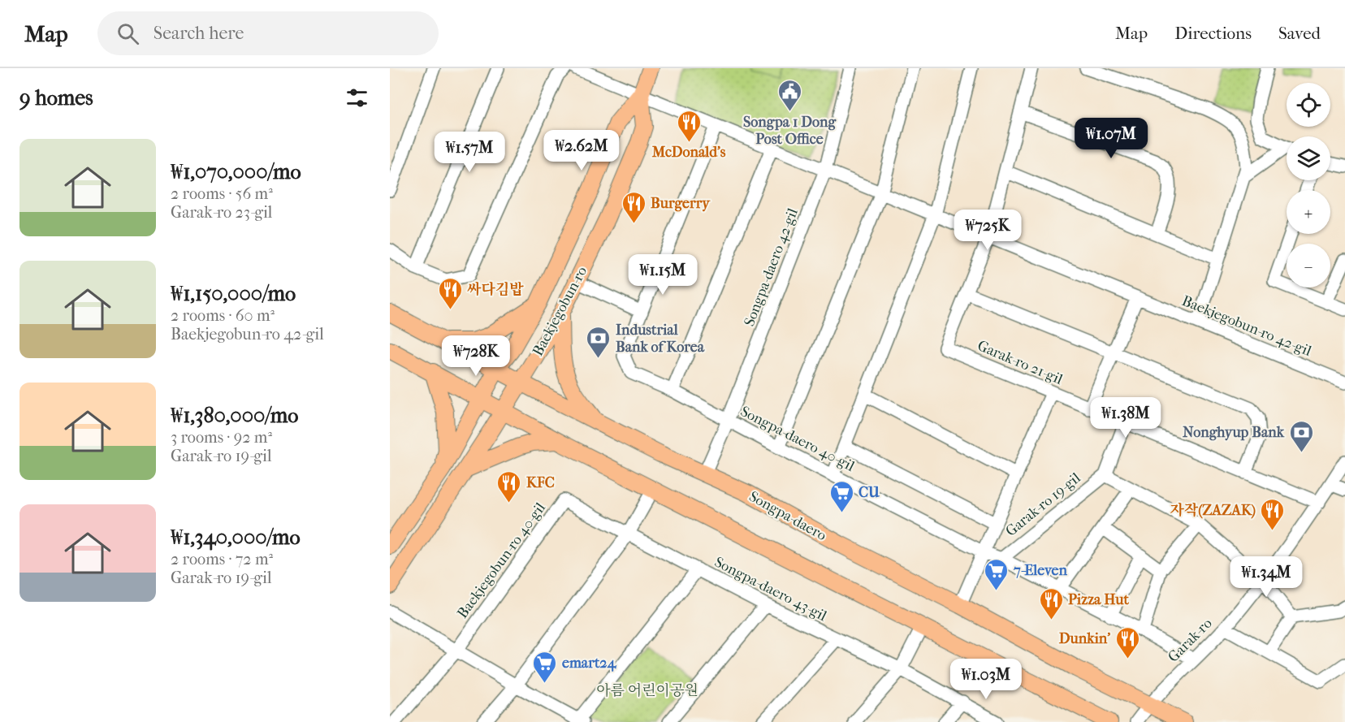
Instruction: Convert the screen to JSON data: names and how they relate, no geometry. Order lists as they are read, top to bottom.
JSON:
{
  "streets": {
    "main road": ["Baekjegobun-ro", "Songpa-daero"],
    "street": [
      "Songpa-daero 42-gil",
      "Baekjegobun-ro 42-gil",
      "Garak-ro 21-gil",
      "Songpa-daero 40-gil",
      "Garak-ro 19-gil",
      "Baekjegobun-ro 40-gil",
      "Songpa-daero 43-gil",
      "Garak-ro"
    ]
  },
  "crossings": [
    ["Songpa-daero 42-gil", "Baekjegobun-ro 42-gil"],
    ["Songpa-daero 42-gil", "Songpa-daero 40-gil"],
    ["Songpa-daero 42-gil", "Songpa-daero"],
    ["Baekjegobun-ro", "Baekjegobun-ro 42-gil"],
    ["Baekjegobun-ro", "Songpa-daero"],
    ["Baekjegobun-ro 42-gil", "Garak-ro 21-gil"],
    ["Garak-ro 21-gil", "Garak-ro 19-gil"],
    ["Garak-ro 21-gil", "Garak-ro"],
    ["Songpa-daero 40-gil", "Garak-ro 19-gil"],
    ["Songpa-daero 40-gil", "Garak-ro"],
    ["Songpa-daero", "Garak-ro"],
    ["Baekjegobun-ro 40-gil", "Songpa-daero 43-gil"]
  ],
  "parks": ["아름 어린이공원"],
  "places": {
    "public building": ["Songpa 1 Dong Post Office"],
    "restaurant": [
      "McDonald's",
      "Burgerry",
      "싸다김밥",
      "KFC",
      "자작(ZAZAK)",
      "Pizza Hut",
      "Dunkin'"
    ],
    "bank": ["Industrial Bank of Korea", "Nonghyup Bank"],
    "supermarket": ["CU", "7-Eleven", "emart24"]
  },
  "page": {
    "header": "Map",
    "search": "Search here",
    "nav": ["Map", "Directions", "Saved"],
    "heading": "9 homes",
    "map_buttons": ["+", "−"],
    "price": [
      "₩1.07M",
      "₩2.62M",
      "₩1.57M",
      "₩725K",
      "₩1.15M",
      "₩728K",
      "₩1.38M",
      "₩1.34M",
      "₩1.03M"
    ],
    "list": [
      {
        "name": "₩1,070,000/mo",
        "note": "2 rooms · 56 m² · Garak-ro 23-gil"
      },
      {
        "name": "₩1,150,000/mo",
        "note": "2 rooms · 60 m² · Baekjegobun-ro 42-gil"
      },
      {
        "name": "₩1,380,000/mo",
        "note": "3 rooms · 92 m² · Garak-ro 19-gil"
      },
      {
        "name": "₩1,340,000/mo",
        "note": "2 rooms · 72 m² · Garak-ro 19-gil"
      }
    ]
  }
}
